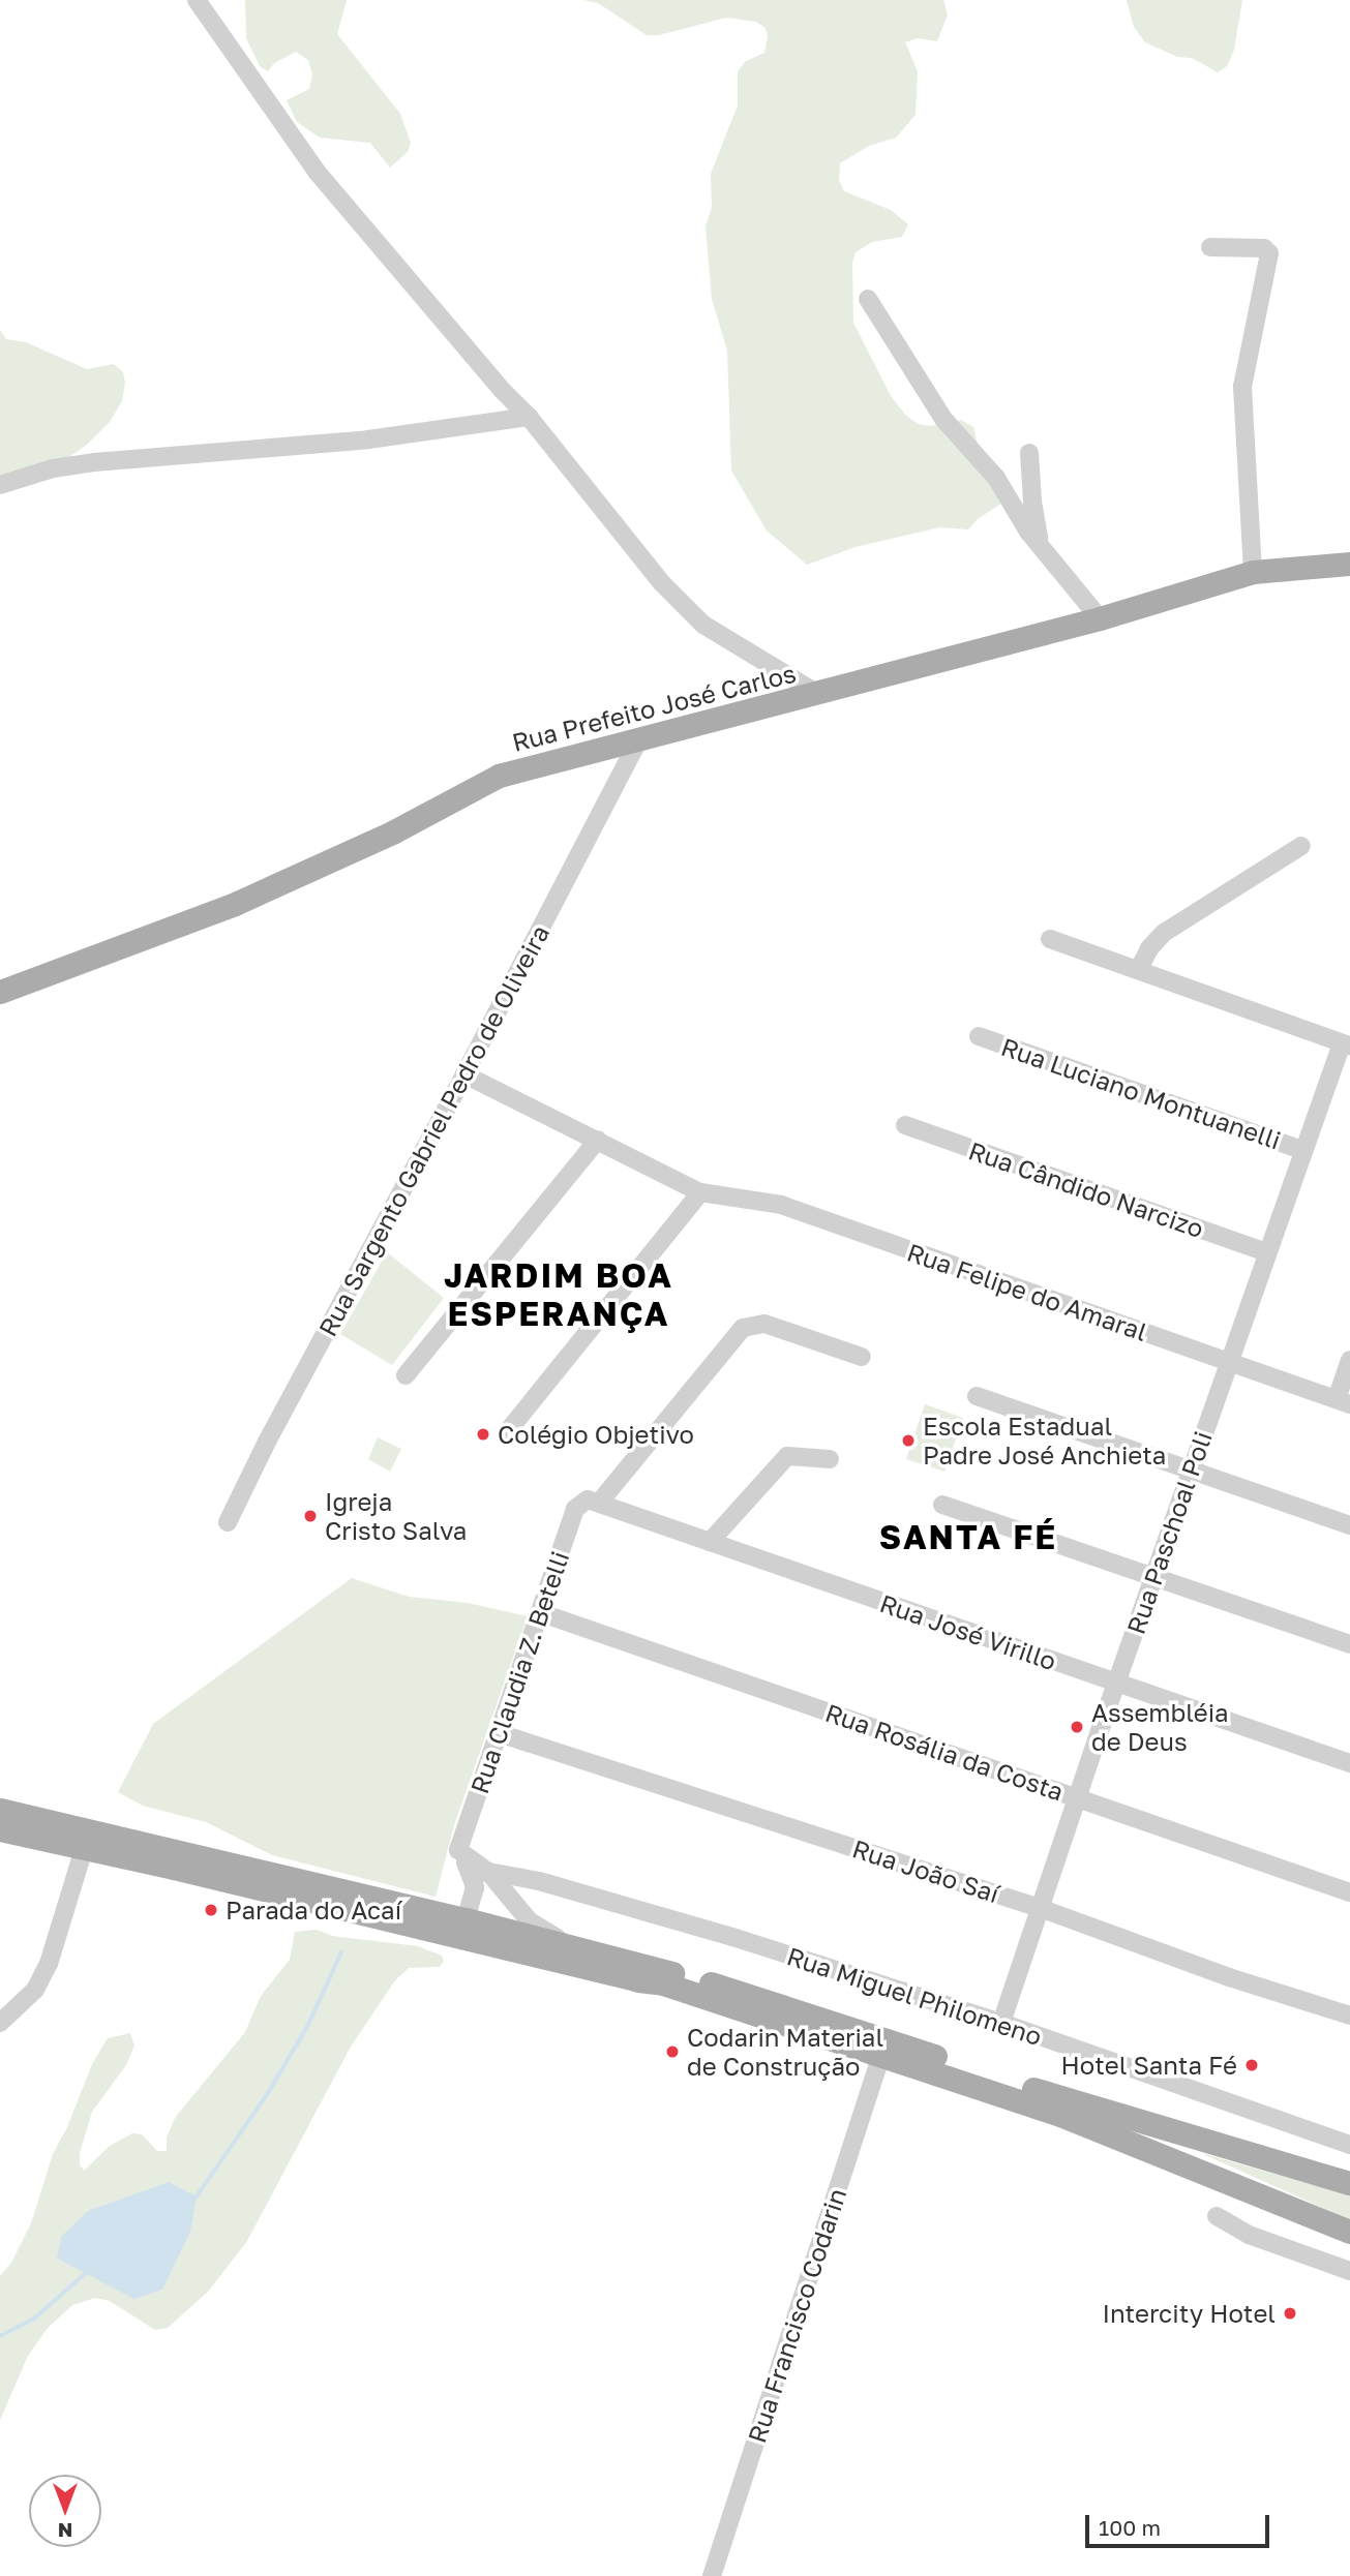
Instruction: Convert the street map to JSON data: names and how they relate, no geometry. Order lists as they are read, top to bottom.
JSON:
{
  "streets": {
    "main road": ["Rua Prefeito José Carlos"],
    "street": [
      "Rua Luciano Montuanelli",
      "Rua Sargento Gabriel Pedro de Oliveira",
      "Rua Cândido Narcizo",
      "Rua Felipe do Amaral",
      "Rua Paschoal Poli",
      "Rua José Virillo",
      "Rua Claudia Z. Betelli",
      "Rua Rosália da Costa",
      "Rua João Saí",
      "Rua Miguel Philomeno",
      "Rua Francisco Codarin"
    ]
  },
  "crossings": [
    ["Rua Prefeito José Carlos", "Rua Sargento Gabriel Pedro de Oliveira"],
    ["Rua Luciano Montuanelli", "Rua Paschoal Poli"],
    ["Rua Sargento Gabriel Pedro de Oliveira", "Rua Felipe do Amaral"],
    ["Rua Cândido Narcizo", "Rua Paschoal Poli"],
    ["Rua Felipe do Amaral", "Rua Paschoal Poli"],
    ["Rua Paschoal Poli", "Rua José Virillo"],
    ["Rua Paschoal Poli", "Rua Rosália da Costa"],
    ["Rua Paschoal Poli", "Rua João Saí"],
    ["Rua Paschoal Poli", "Rua Miguel Philomeno"],
    ["Rua José Virillo", "Rua Claudia Z. Betelli"],
    ["Rua Claudia Z. Betelli", "Rua Rosália da Costa"],
    ["Rua Claudia Z. Betelli", "Rua João Saí"],
    ["Rua Claudia Z. Betelli", "Rua Miguel Philomeno"]
  ],
  "districts": ["JARDIM BOA ESPERANÇA", "SANTA FÉ"],
  "places": [
    "Colégio Objetivo",
    "Escola Estadual Padre José Anchieta",
    "Igreja Cristo Salva",
    "Assembléia de Deus",
    "Parada do Acaí",
    "Codarin Material de Construção",
    "Hotel Santa Fé",
    "Intercity Hotel"
  ],
  "scale_bar": "100 m",
  "north": "bottom"
}
